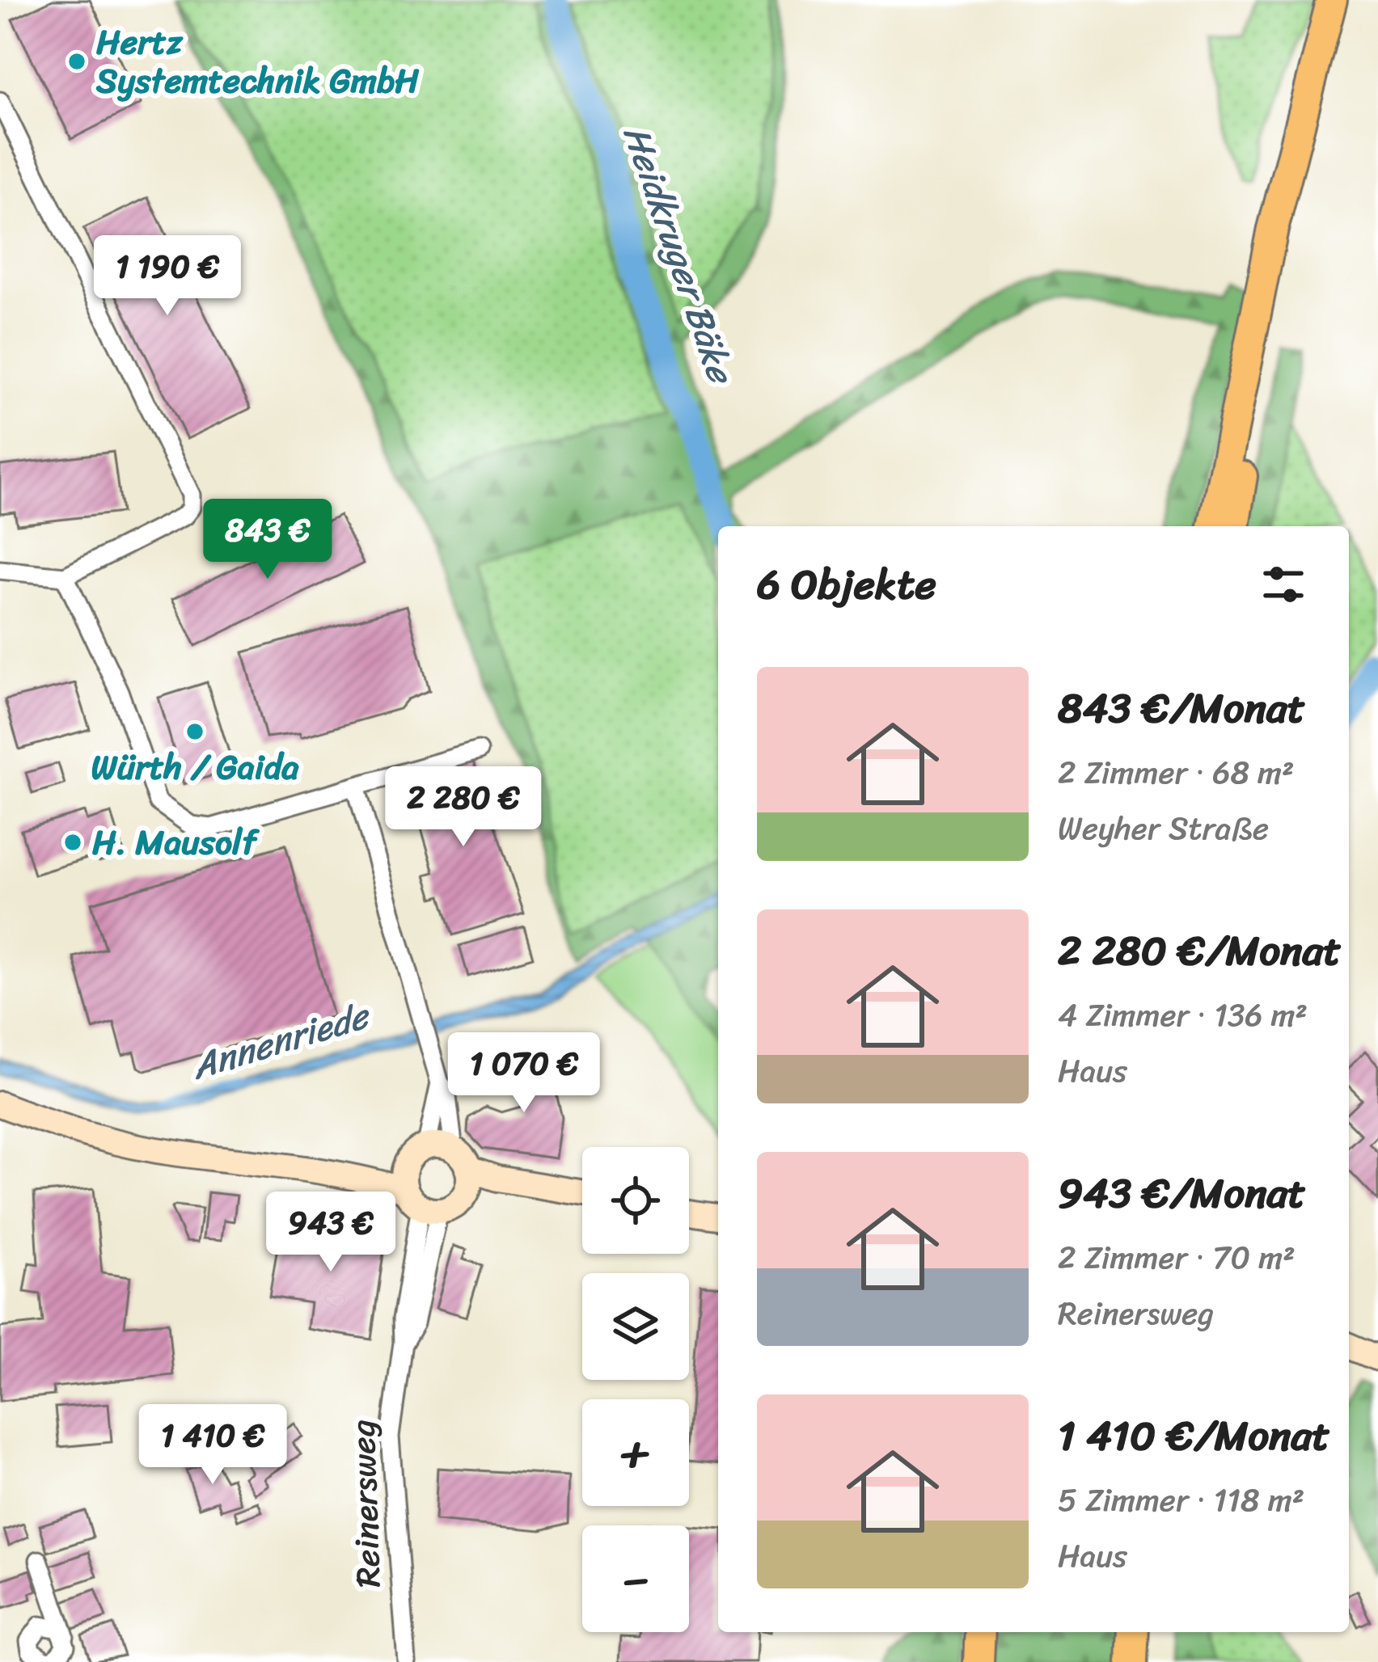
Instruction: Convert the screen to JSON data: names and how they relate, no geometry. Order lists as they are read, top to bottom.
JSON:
{
  "streets": {
    "street": ["Reinersweg"]
  },
  "water": ["Heidkruger Bäke", "Annenriede"],
  "places": ["Hertz Systemtechnik GmbH", "Würth / Gaida", "H. Mausolf"],
  "page": {
    "price": [
      "1 190 €",
      "843 €",
      "2 280 €",
      "1 070 €",
      "943 €",
      "1 410 €"
    ],
    "heading": "6 Objekte",
    "list": [
      {
        "name": "843 €/Monat",
        "note": "2 Zimmer · 68 m² · Weyher Straße"
      },
      {
        "name": "2 280 €/Monat",
        "note": "4 Zimmer · 136 m² · Haus"
      },
      {
        "name": "943 €/Monat",
        "note": "2 Zimmer · 70 m² · Reinersweg"
      },
      {
        "name": "1 410 €/Monat",
        "note": "5 Zimmer · 118 m² · Haus"
      }
    ],
    "map_buttons": ["+", "−"]
  }
}
